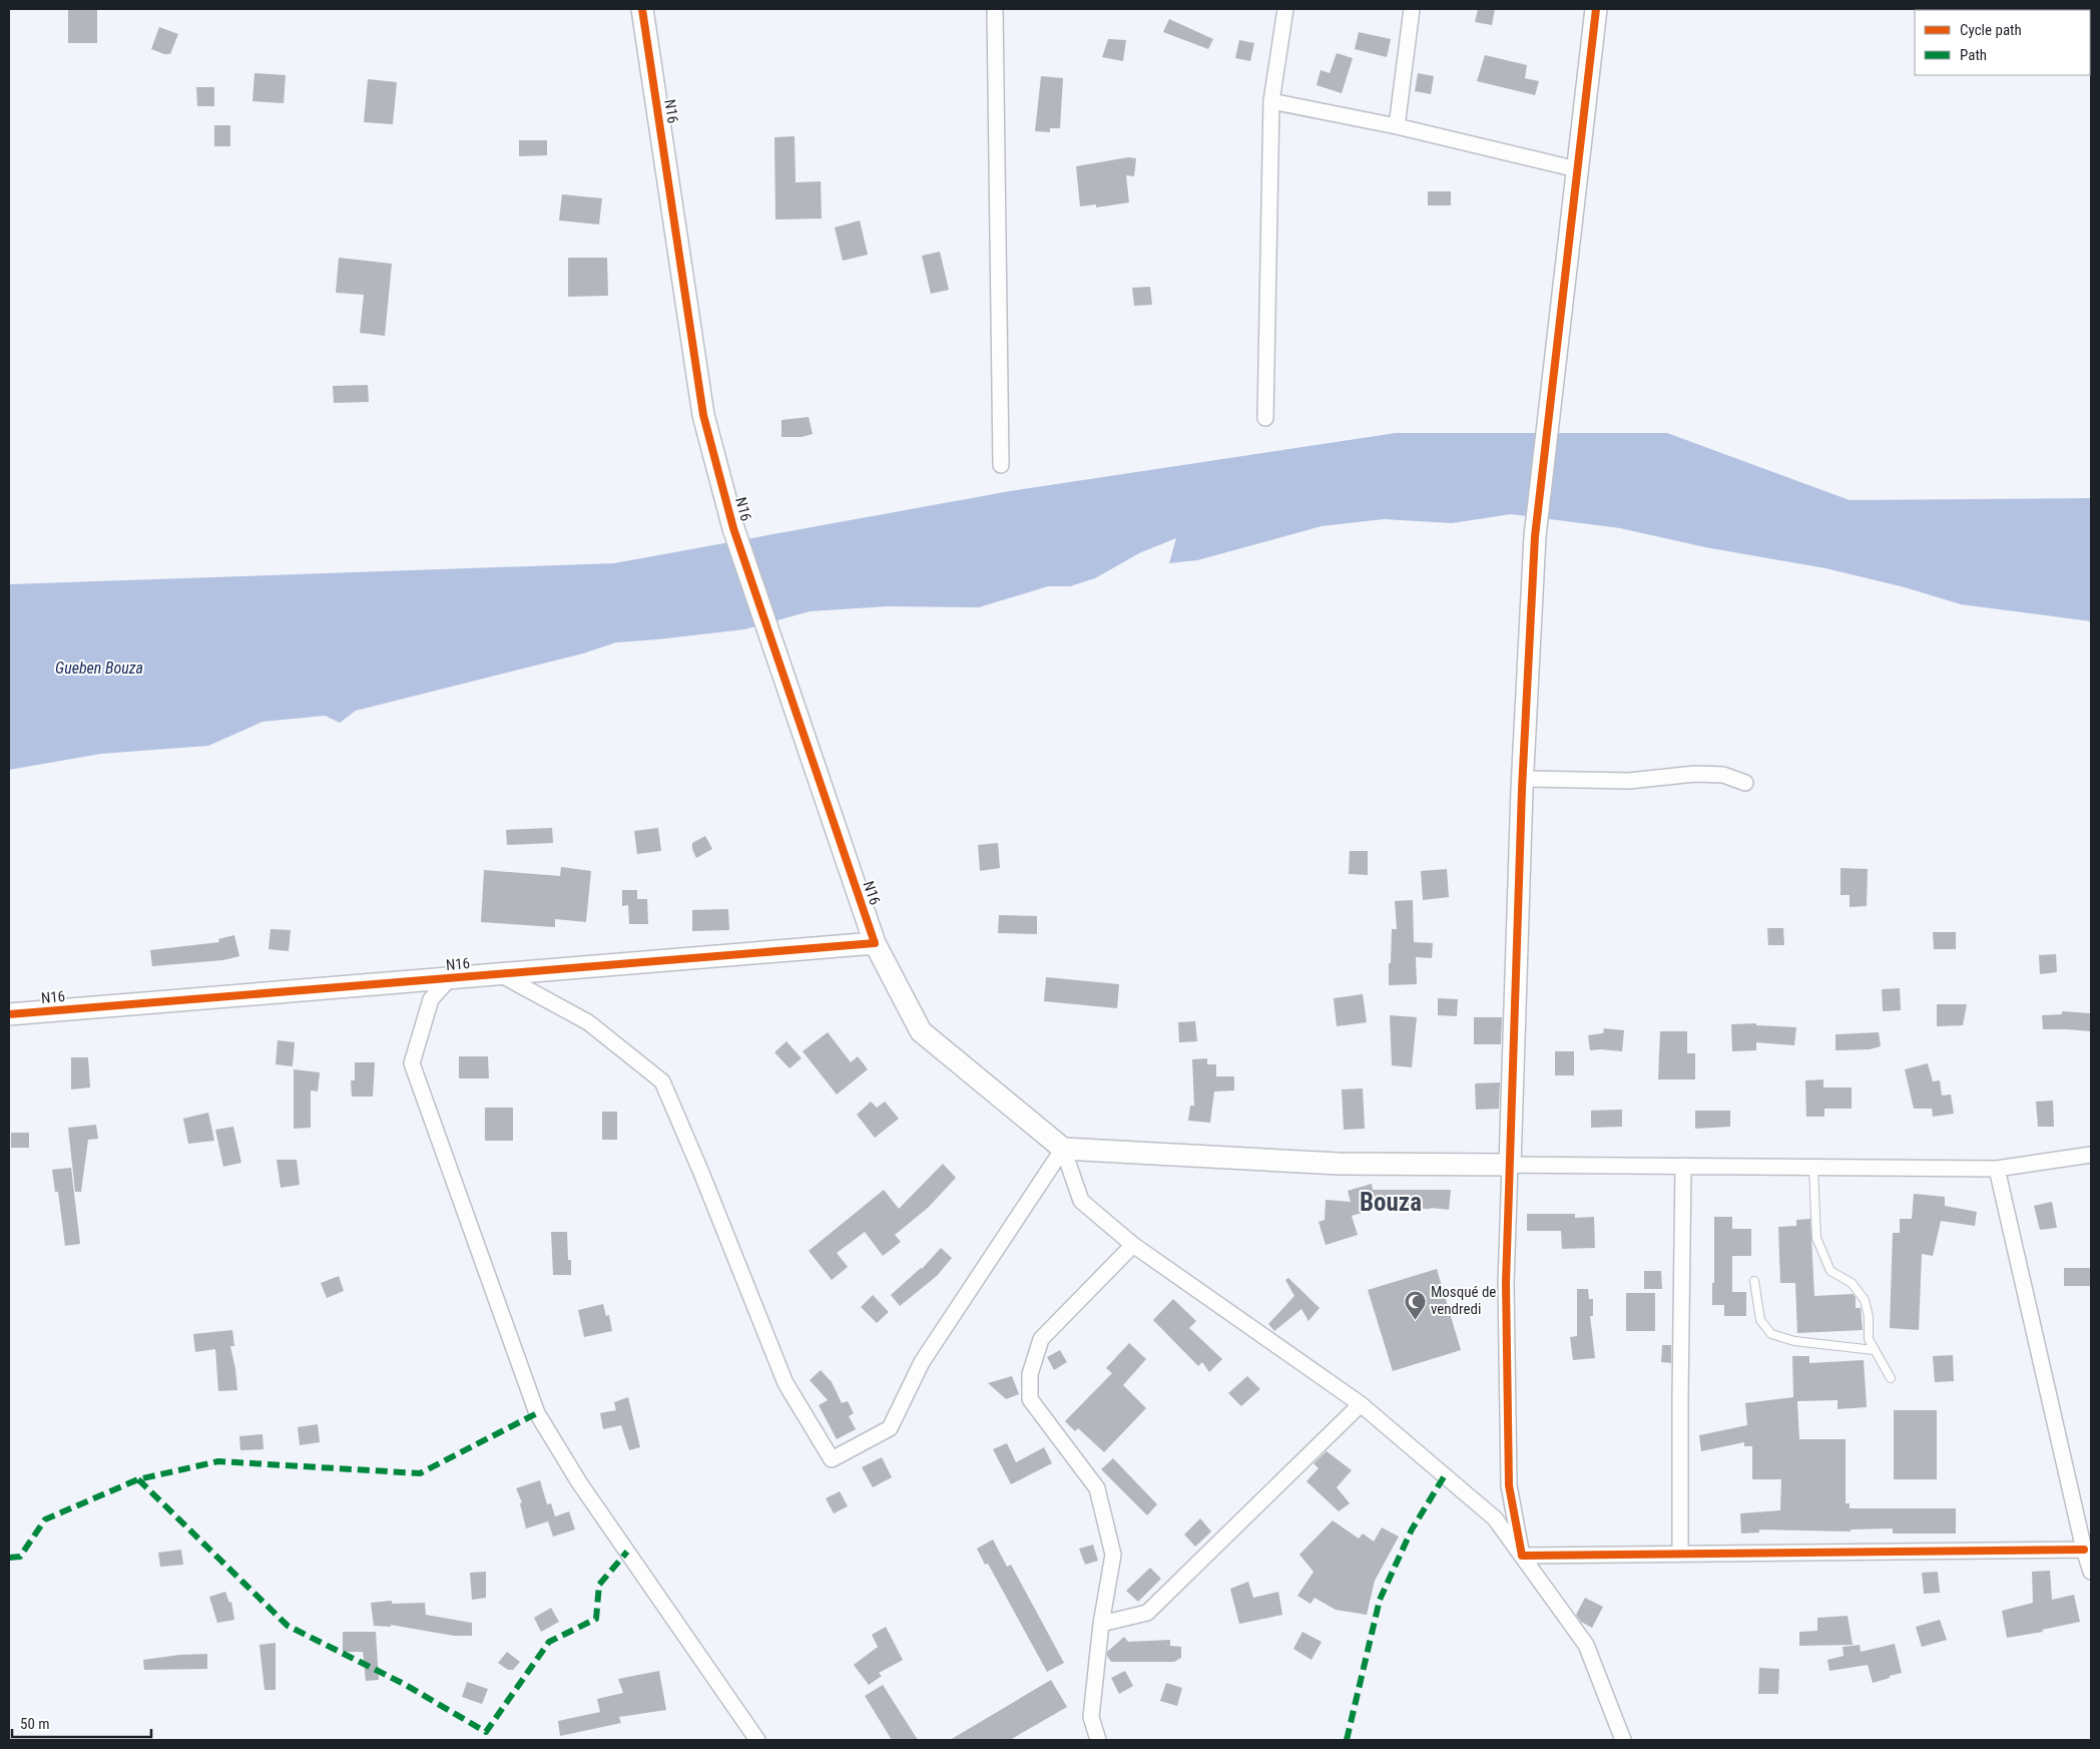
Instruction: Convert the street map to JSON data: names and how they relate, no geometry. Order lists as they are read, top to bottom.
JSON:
{
  "streets": {
    "street": ["N16"]
  },
  "districts": ["Bouza"],
  "water": ["Gueben Bouza"],
  "places": {
    "mosque": ["Mosqué de vendredi"]
  },
  "legend": ["Cycle path", "Path"],
  "scale_bar": "50 m"
}
